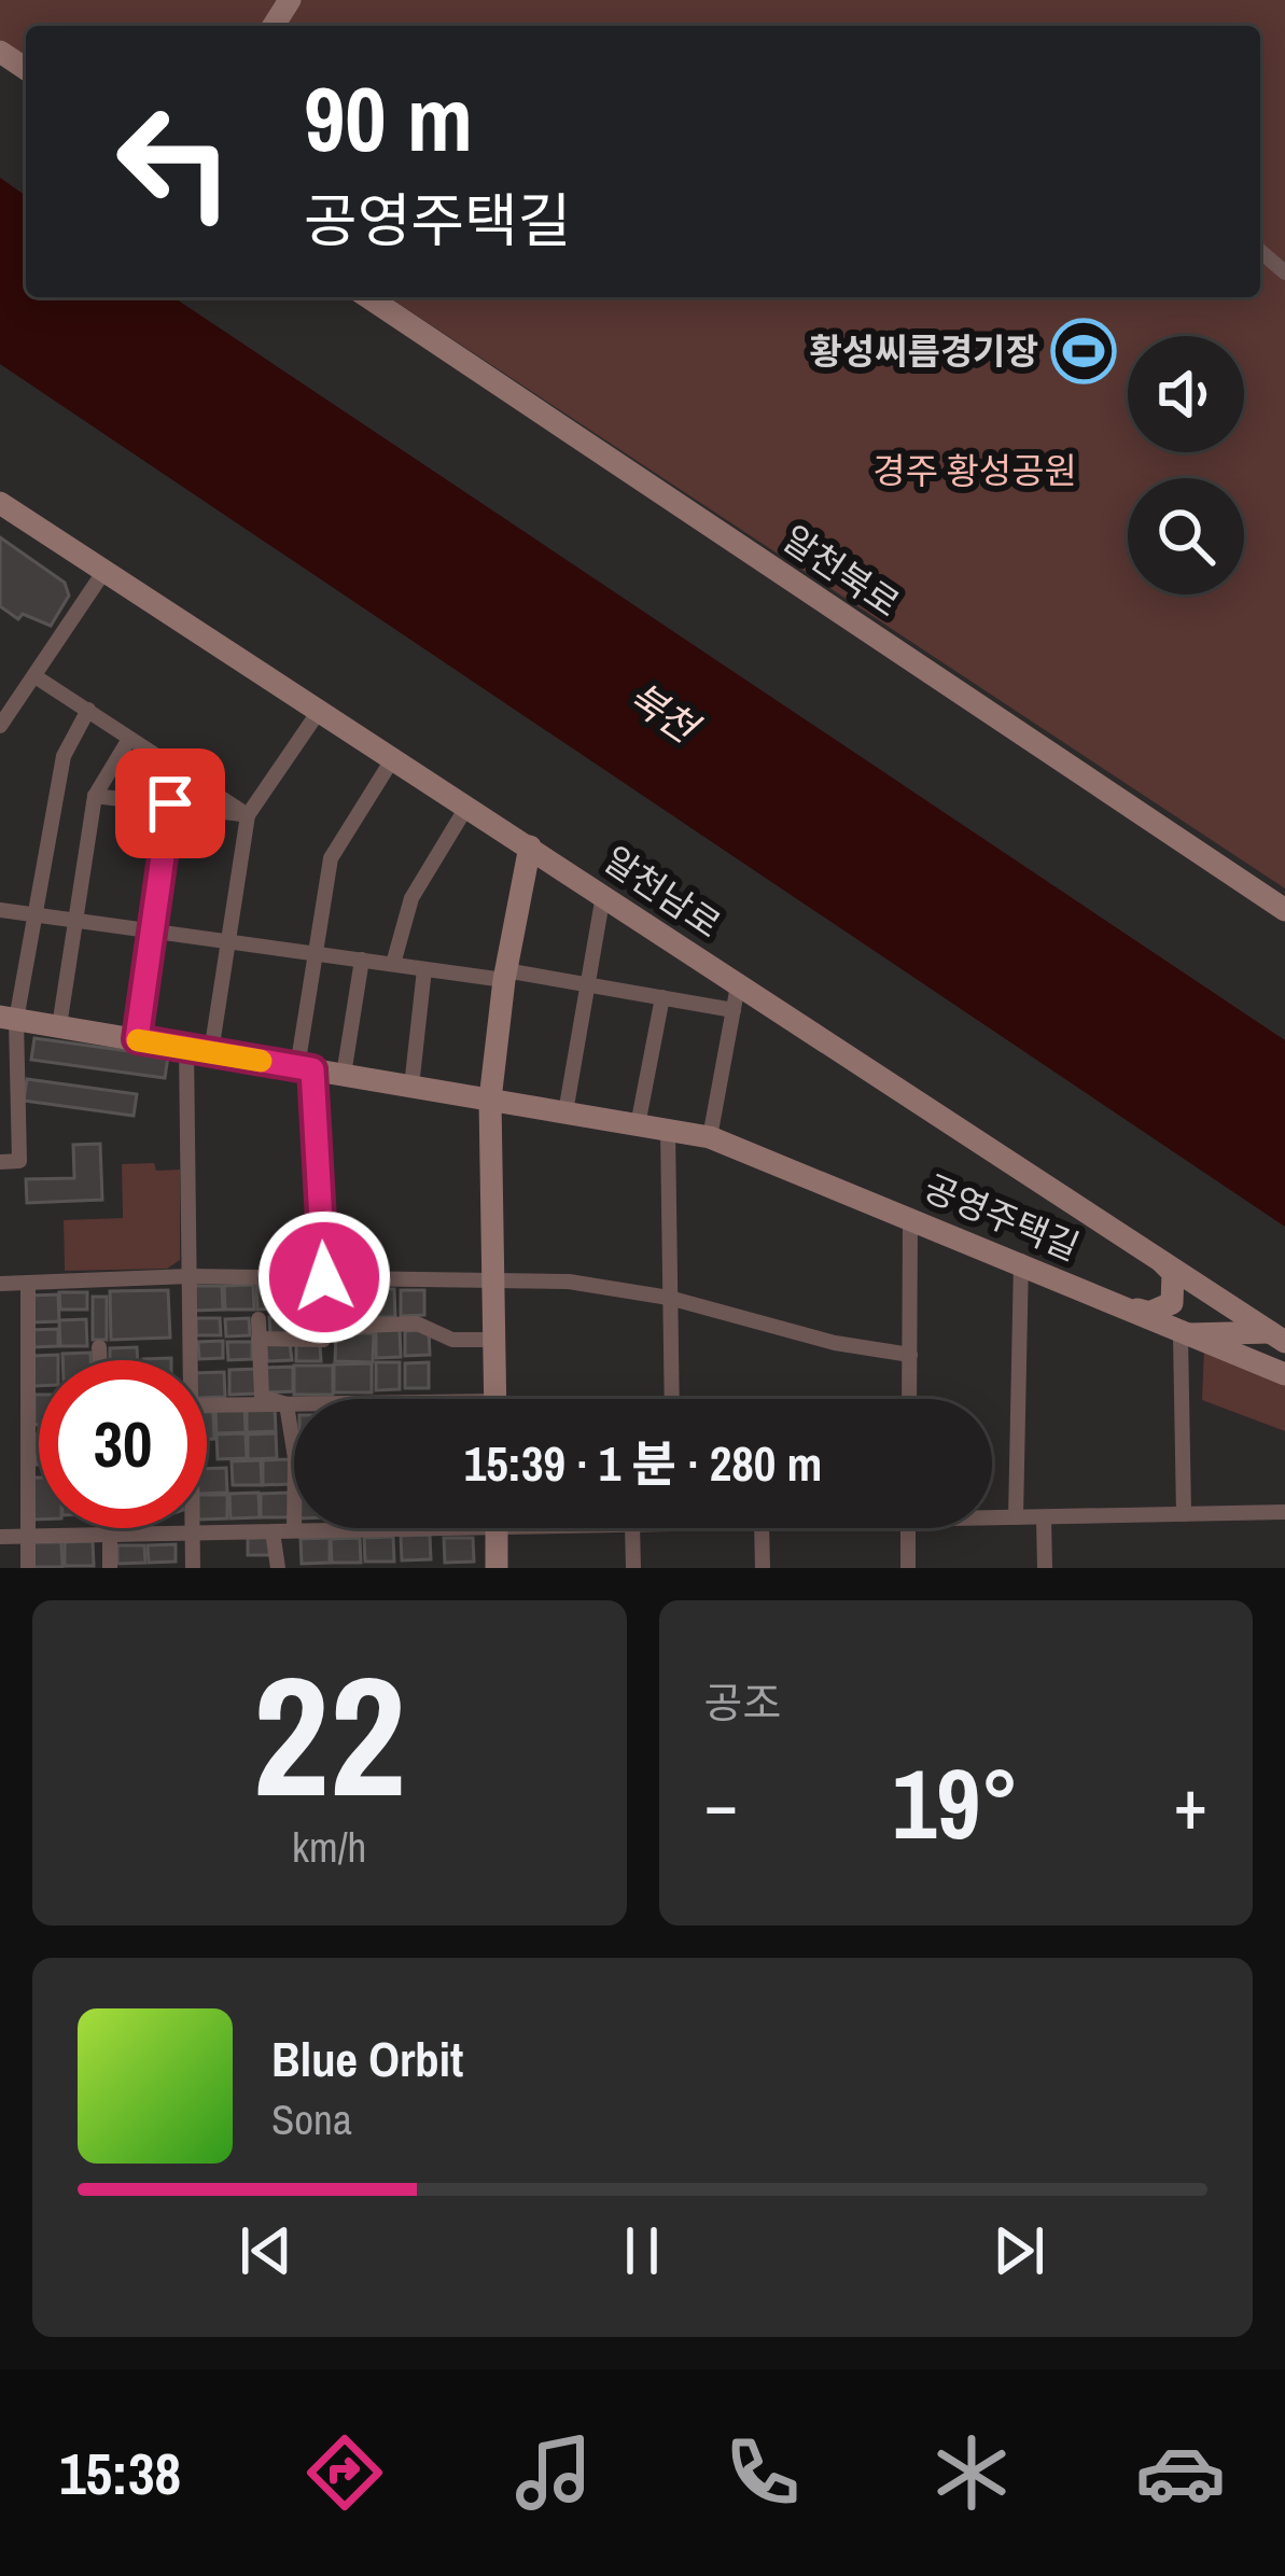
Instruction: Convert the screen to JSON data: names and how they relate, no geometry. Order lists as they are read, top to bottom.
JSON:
{
  "streets": {
    "street": ["알천북로", "알천남로", "공영주택길"]
  },
  "crossings": [
    ["알천남로", "공영주택길"]
  ],
  "water": ["북천"],
  "parks": ["경주 황성공원"],
  "places": {
    "sports": ["황성씨름경기장"]
  },
  "page": {
    "turn": ["90 m", "공영주택길"],
    "limit": "30",
    "trip": "15:39 · 1 분 · 280 m",
    "tile": [
      ["22", "km/h"],
      "공조"
    ],
    "heat": ["−", "19°", "+"],
    "song": ["Blue Orbit", "Sona"],
    "tabs": "15:38"
  }
}
